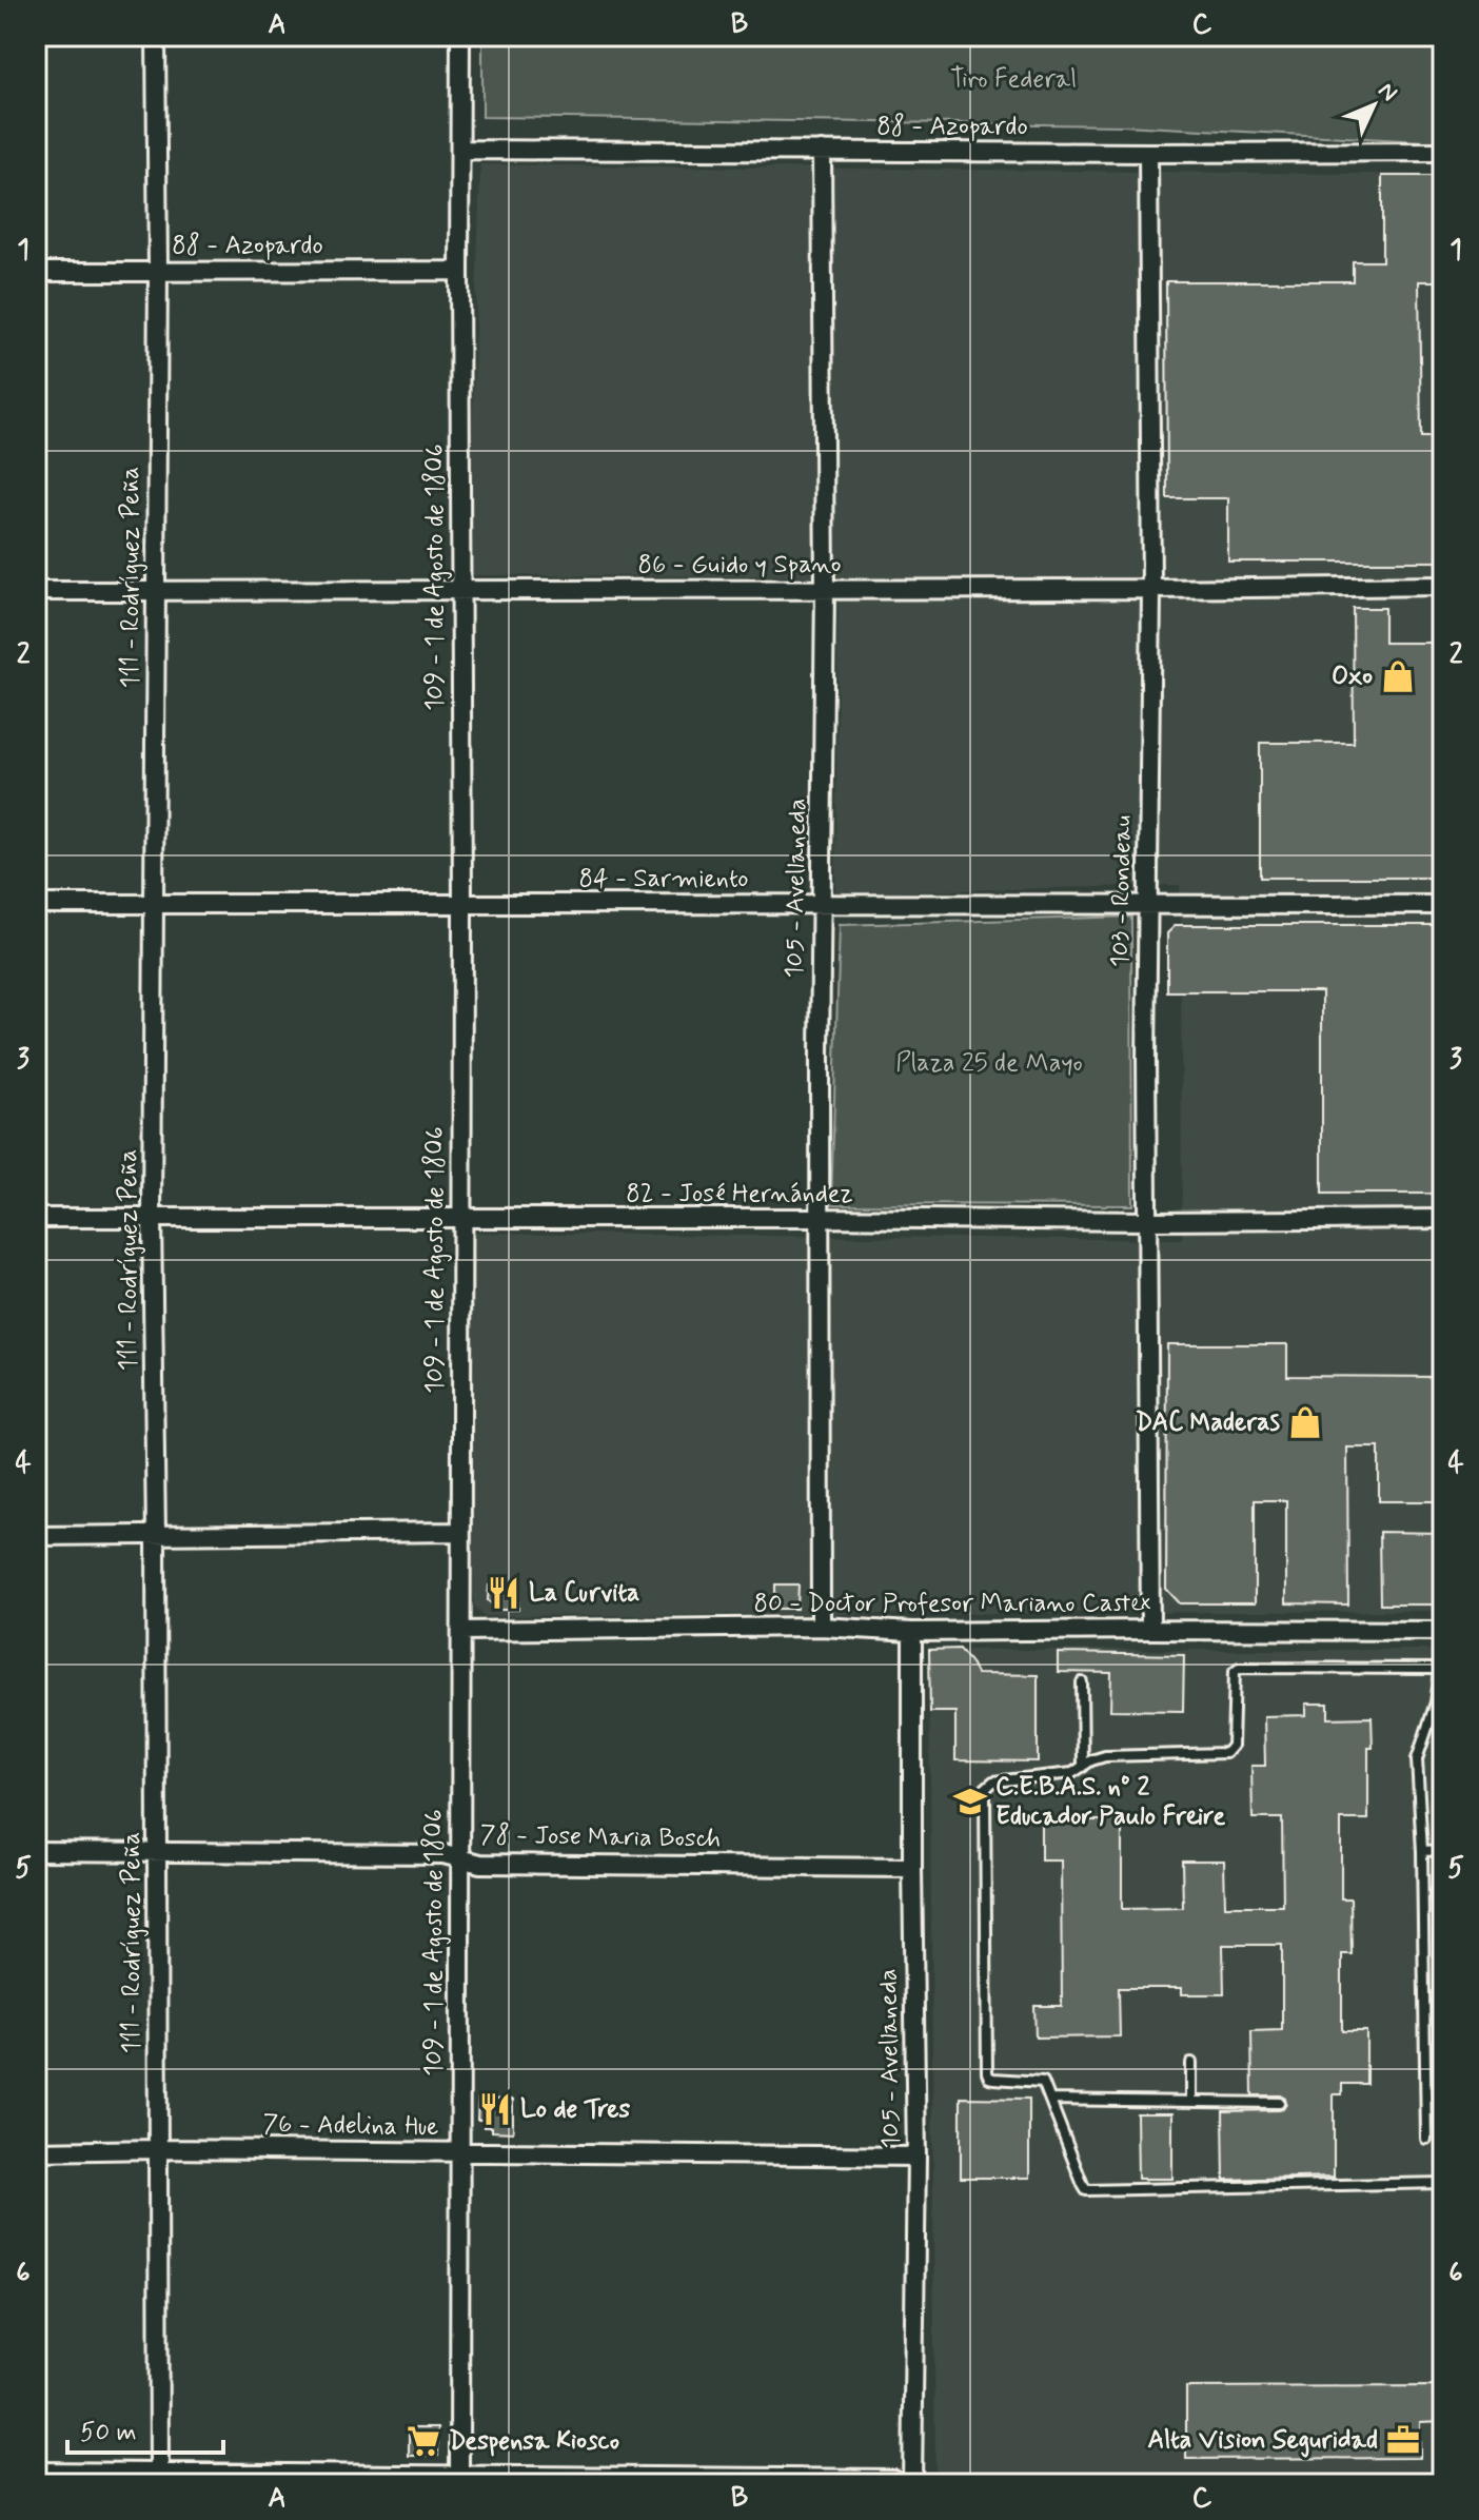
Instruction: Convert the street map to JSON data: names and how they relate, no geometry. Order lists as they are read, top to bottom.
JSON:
{
  "streets": {
    "street": [
      "88 - Azopardo",
      "86 - Guido y Spano",
      "111 - Rodríguez Peña",
      "109 - 1 de Agosto de 1806",
      "84 - Sarmiento",
      "105 - Avellaneda",
      "103 - Rondeau",
      "82 - José Hernández",
      "80 - Doctor Profesor Mariano Castex",
      "78 - Jose Maria Bosch",
      "76 - Adelina Hue"
    ]
  },
  "crossings": [
    ["88 - Azopardo", "111 - Rodríguez Peña"],
    ["88 - Azopardo", "109 - 1 de Agosto de 1806"],
    ["88 - Azopardo", "105 - Avellaneda"],
    ["88 - Azopardo", "103 - Rondeau"],
    ["86 - Guido y Spano", "111 - Rodríguez Peña"],
    ["86 - Guido y Spano", "109 - 1 de Agosto de 1806"],
    ["86 - Guido y Spano", "105 - Avellaneda"],
    ["86 - Guido y Spano", "103 - Rondeau"],
    ["111 - Rodríguez Peña", "84 - Sarmiento"],
    ["111 - Rodríguez Peña", "82 - José Hernández"],
    ["111 - Rodríguez Peña", "78 - Jose Maria Bosch"],
    ["111 - Rodríguez Peña", "76 - Adelina Hue"],
    ["109 - 1 de Agosto de 1806", "84 - Sarmiento"],
    ["109 - 1 de Agosto de 1806", "82 - José Hernández"],
    ["109 - 1 de Agosto de 1806", "80 - Doctor Profesor Mariano Castex"],
    ["109 - 1 de Agosto de 1806", "78 - Jose Maria Bosch"],
    ["109 - 1 de Agosto de 1806", "76 - Adelina Hue"],
    ["84 - Sarmiento", "105 - Avellaneda"],
    ["84 - Sarmiento", "103 - Rondeau"],
    ["105 - Avellaneda", "82 - José Hernández"],
    ["105 - Avellaneda", "80 - Doctor Profesor Mariano Castex"],
    ["105 - Avellaneda", "78 - Jose Maria Bosch"],
    ["105 - Avellaneda", "76 - Adelina Hue"],
    ["103 - Rondeau", "82 - José Hernández"],
    ["103 - Rondeau", "80 - Doctor Profesor Mariano Castex"]
  ],
  "parks": ["Tiro Federal", "Plaza 25 de Mayo"],
  "places": {
    "shop": ["Oxo", "DAC Maderas"],
    "restaurant": ["La Curvita", "Lo de Tres"],
    "school or university": ["C.E.B.A.S. nº 2 Educador Paulo Freire"],
    "office": ["Alta Vision Seguridad"],
    "supermarket": ["Despensa Kiosco"]
  },
  "scale_bar": "50 m",
  "north": "top right",
  "grid": {
    "columns": ["A", "B", "C"],
    "rows": [
      "1",
      "2",
      "3",
      "4",
      "5",
      "6"
    ]
  }
}
